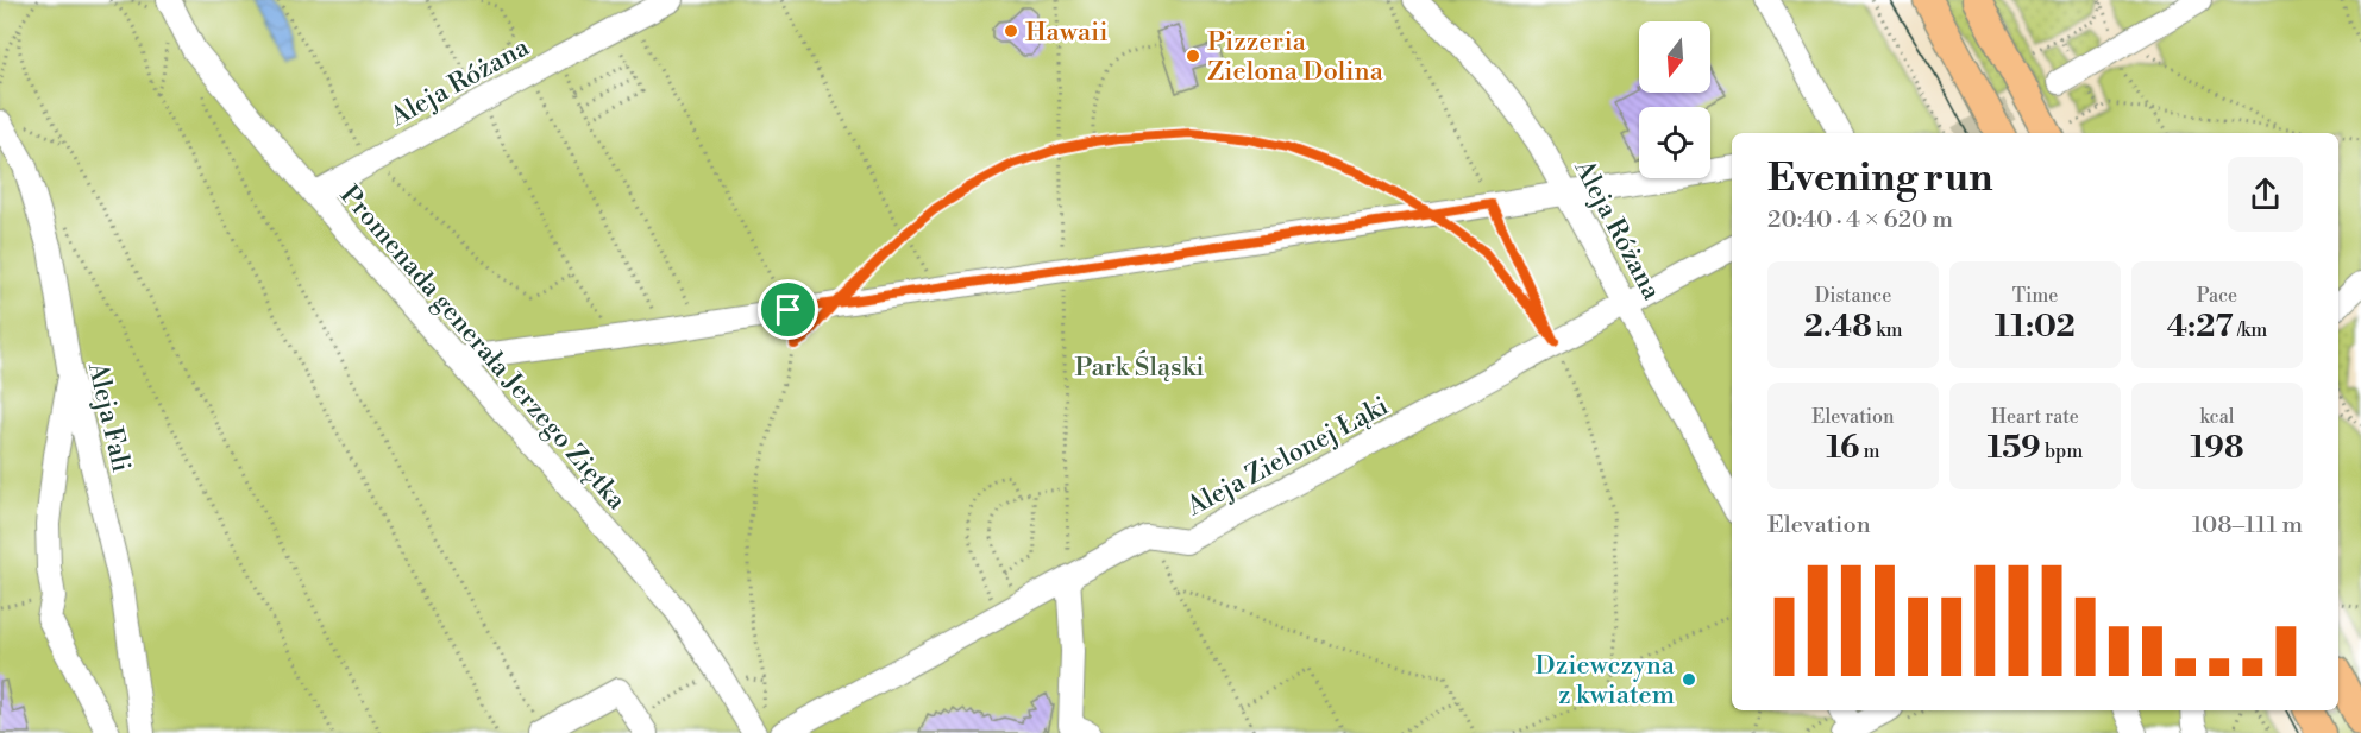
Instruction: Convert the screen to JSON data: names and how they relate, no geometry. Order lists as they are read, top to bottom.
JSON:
{
  "streets": {
    "street": [
      "Aleja Różana",
      "Promenada generała Jerzego Ziętka",
      "Aleja Fali",
      "Aleja Zielonej Łąki"
    ]
  },
  "crossings": [
    ["Aleja Różana", "Promenada generała Jerzego Ziętka"],
    ["Aleja Różana", "Aleja Zielonej Łąki"]
  ],
  "parks": ["Park Śląski"],
  "places": ["Hawaii", "Pizzeria Zielona Dolina", "Dziewczyna z kwiatem"],
  "north": "bottom",
  "page": {
    "heading": ["Evening run", "20:40 · 4 × 620 m"],
    "stats": [
      ["Distance", "2.48 km"],
      ["Time", "11:02"],
      ["Pace", "4:27 /km"],
      ["Elevation", "16 m"],
      ["Heart rate", "159 bpm"],
      ["kcal", "198"]
    ],
    "chart": ["Elevation", "108–111 m"]
  }
}
